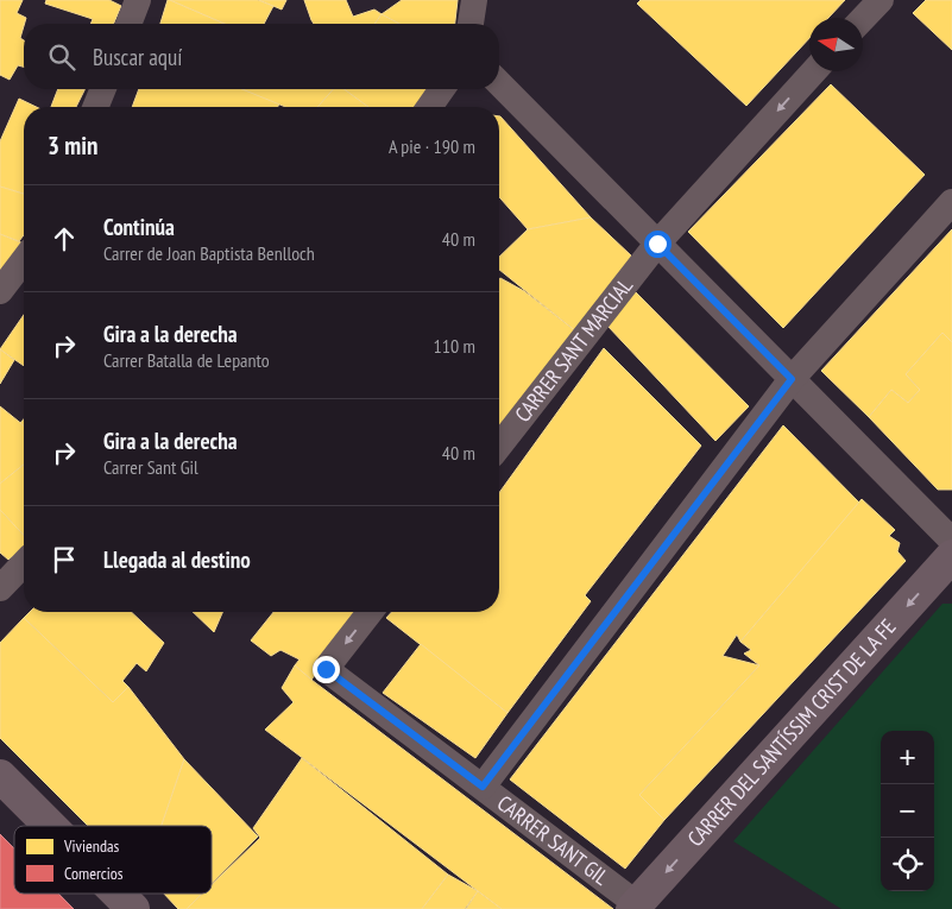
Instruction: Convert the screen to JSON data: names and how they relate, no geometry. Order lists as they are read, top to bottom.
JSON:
{
  "streets": {
    "street": ["CARRER SANT MARCIAL", "CARRER DEL SANTÍSSIM CRIST DE LA FE", "CARRER SANT GIL"]
  },
  "crossings": [
    ["CARRER DEL SANTÍSSIM CRIST DE LA FE", "CARRER SANT GIL"]
  ],
  "legend": ["Viviendas", "Comercios"],
  "north": "left",
  "page": {
    "search": "Buscar aquí",
    "heading": ["3 min", "A pie · 190 m"],
    "list": [
      ["Continúa", "Carrer de Joan Baptista Benlloch", "40 m"],
      ["Gira a la derecha", "Carrer Batalla de Lepanto", "110 m"],
      ["Gira a la derecha", "Carrer Sant Gil", "40 m"],
      "Llegada al destino"
    ],
    "map_buttons": ["+", "−"]
  }
}
